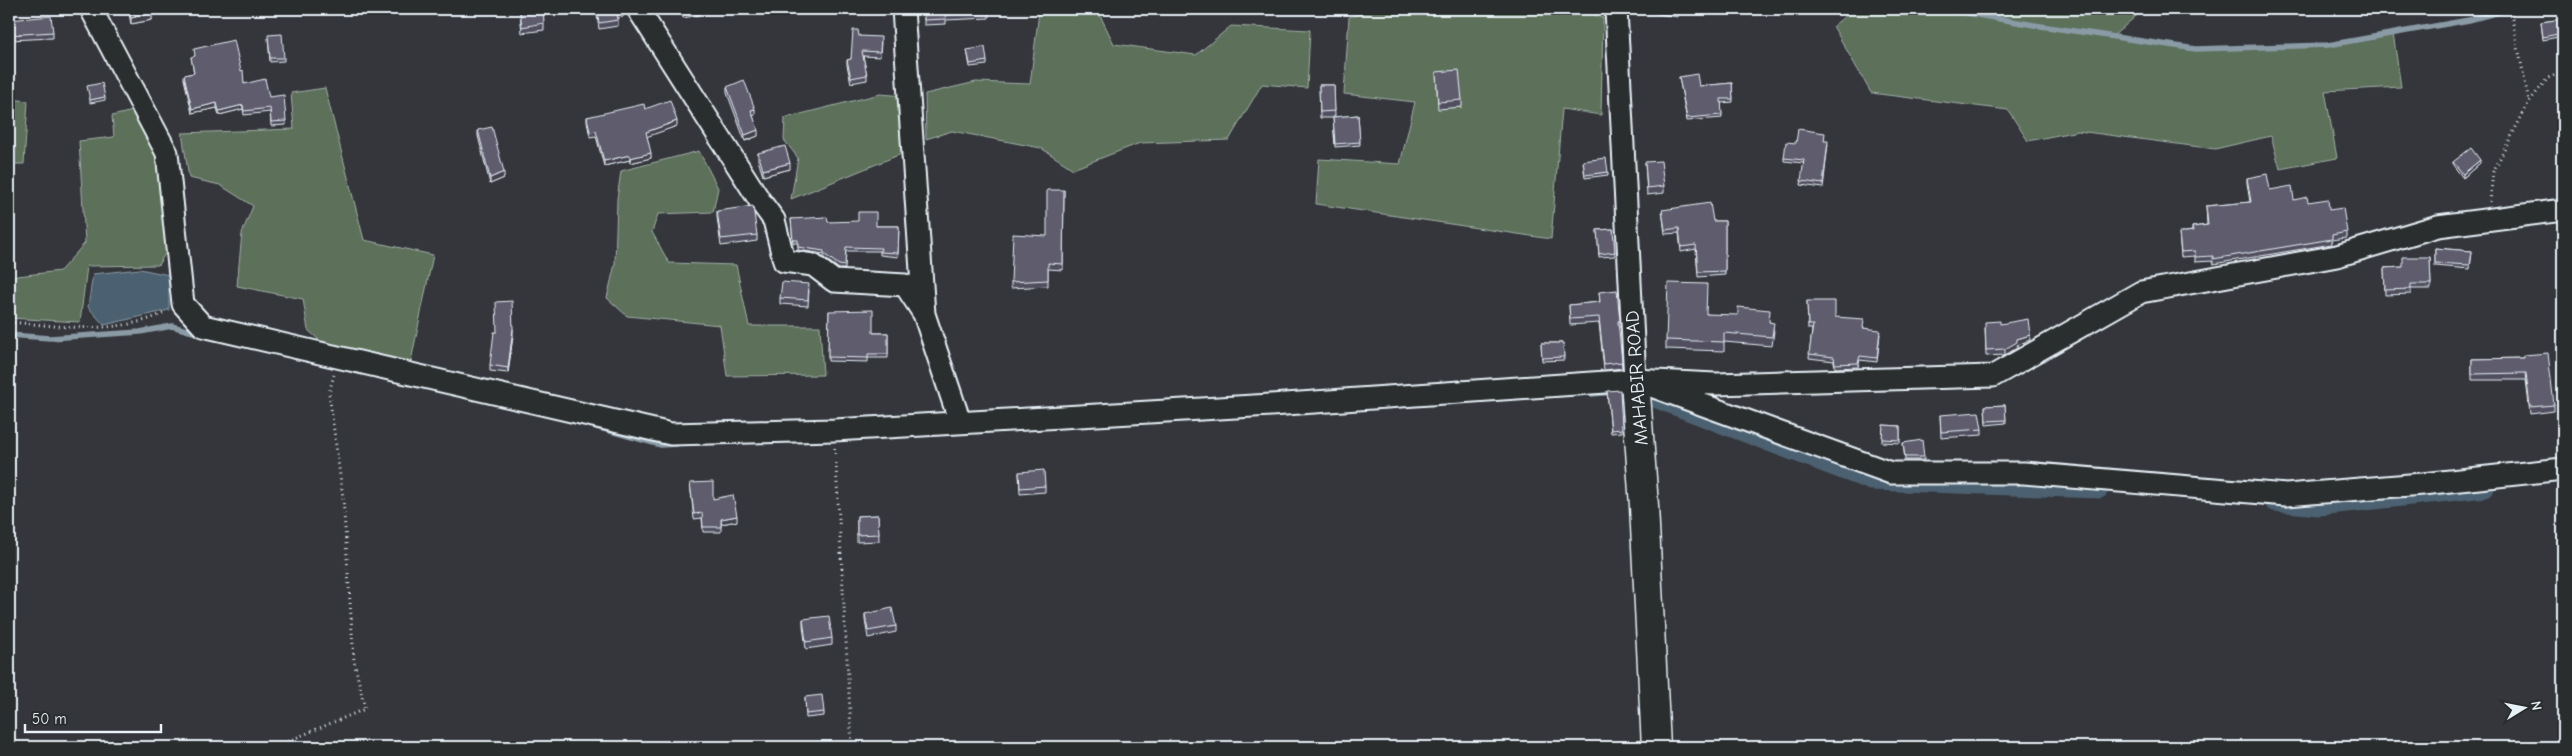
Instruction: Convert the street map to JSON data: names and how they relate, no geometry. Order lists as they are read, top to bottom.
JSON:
{
  "streets": {
    "street": ["MAHABIR ROAD"]
  },
  "scale_bar": "50 m",
  "north": "right"
}
